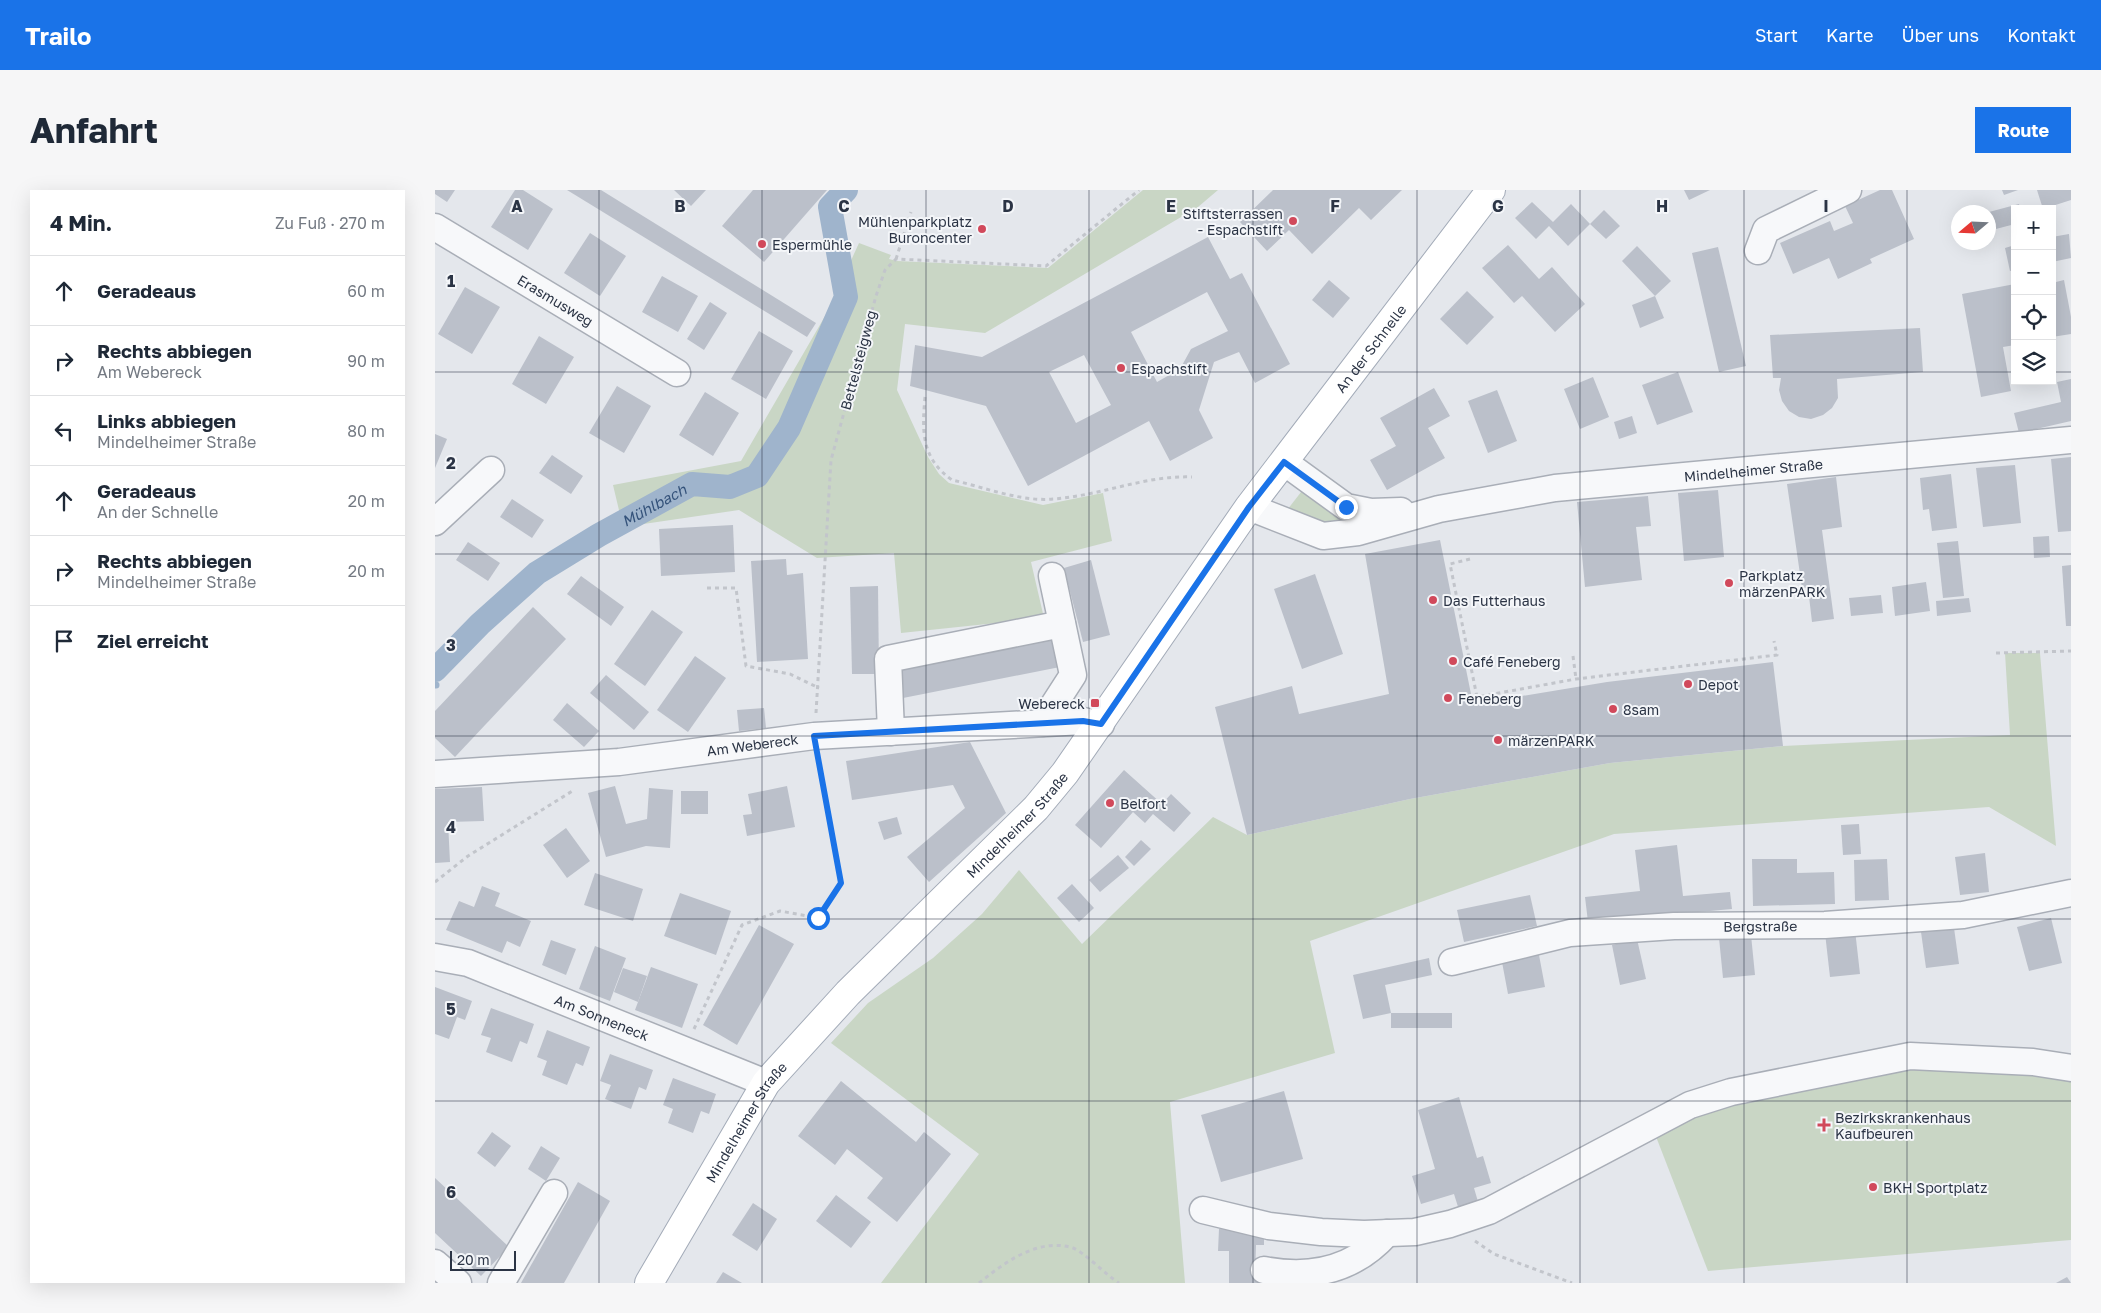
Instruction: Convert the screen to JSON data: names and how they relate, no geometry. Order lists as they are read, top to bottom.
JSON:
{
  "streets": {
    "main road": ["An der Schnelle", "Mindelheimer Straße"],
    "street": [
      "Erasmusweg",
      "Am Webereck",
      "Bergstraße",
      "Am Sonneneck"
    ],
    "path": ["Bettelsteigweg"]
  },
  "crossings": [
    ["An der Schnelle", "Mindelheimer Straße"],
    ["Bettelsteigweg", "Am Webereck"],
    ["Bettelsteigweg", "Am Sonneneck"],
    ["Mindelheimer Straße", "Am Webereck"],
    ["Mindelheimer Straße", "Am Sonneneck"]
  ],
  "water": ["Mühlbach"],
  "places": {
    "other": [
      "Stiftsterrassen - Espachstift",
      "Mühlenparkplatz Buroncenter",
      "Espermühle",
      "Espachstift",
      "Parkplatz märzenPARK",
      "Das Futterhaus",
      "Café Feneberg",
      "Depot",
      "Feneberg",
      "8sam",
      "märzenPARK",
      "Belfort",
      "BKH Sportplatz"
    ],
    "transit": ["Webereck"],
    "health": ["Bezirkskrankenhaus Kaufbeuren"]
  },
  "scale_bar": "20 m",
  "north": "left",
  "page": {
    "header": "Trailo",
    "nav": [
      "Start",
      "Karte",
      "Über uns",
      "Kontakt"
    ],
    "buttons": "Route",
    "title": "Anfahrt",
    "heading": ["4 Min.", "Zu Fuß · 270 m"],
    "map_buttons": ["+", "−"],
    "list": [
      ["Geradeaus", "60 m"],
      ["Rechts abbiegen", "Am Webereck", "90 m"],
      ["Links abbiegen", "Mindelheimer Straße", "80 m"],
      ["Geradeaus", "An der Schnelle", "20 m"],
      ["Rechts abbiegen", "Mindelheimer Straße", "20 m"],
      "Ziel erreicht"
    ],
    "scale": "20 m"
  },
  "grid": {
    "columns": [
      "A",
      "B",
      "C",
      "D",
      "E",
      "F",
      "G",
      "H",
      "I"
    ],
    "rows": [
      "1",
      "2",
      "3",
      "4",
      "5",
      "6"
    ]
  }
}
